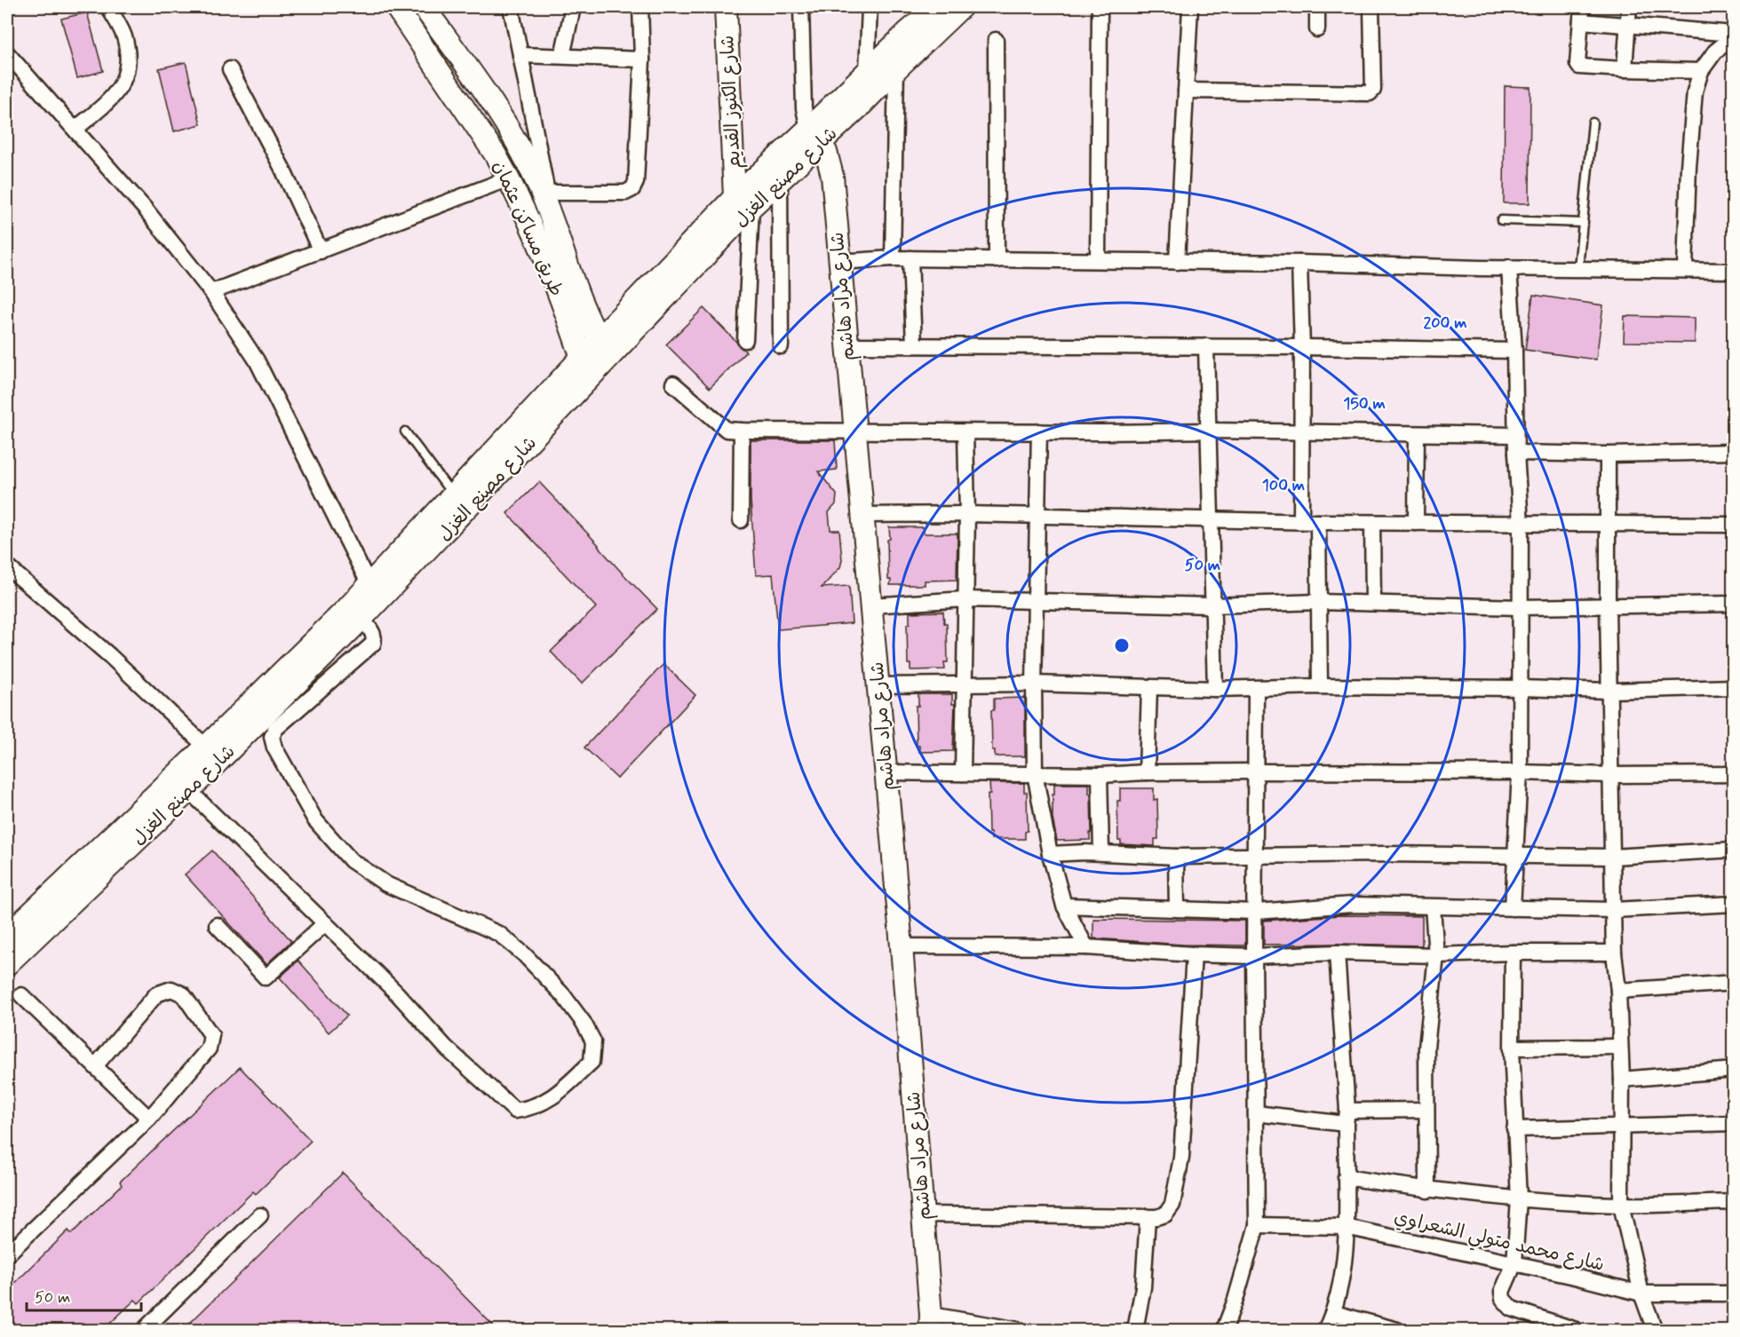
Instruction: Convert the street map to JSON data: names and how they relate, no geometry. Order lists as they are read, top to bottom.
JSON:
{
  "streets": {
    "street": [
      "شارع الكنوز القديم",
      "شارع مصنع الغزل",
      "طريق مساكن عثمان",
      "شارع مراد هاشم",
      "شارع محمد متولي الشعراوي"
    ]
  },
  "crossings": [
    ["شارع الكنوز القديم", "شارع مصنع الغزل"],
    ["شارع مصنع الغزل", "طريق مساكن عثمان"],
    ["شارع مصنع الغزل", "شارع مراد هاشم"]
  ],
  "scale_bar": "50 m",
  "rings": [
    "200 m",
    "150 m",
    "100 m",
    "50 m"
  ]
}
